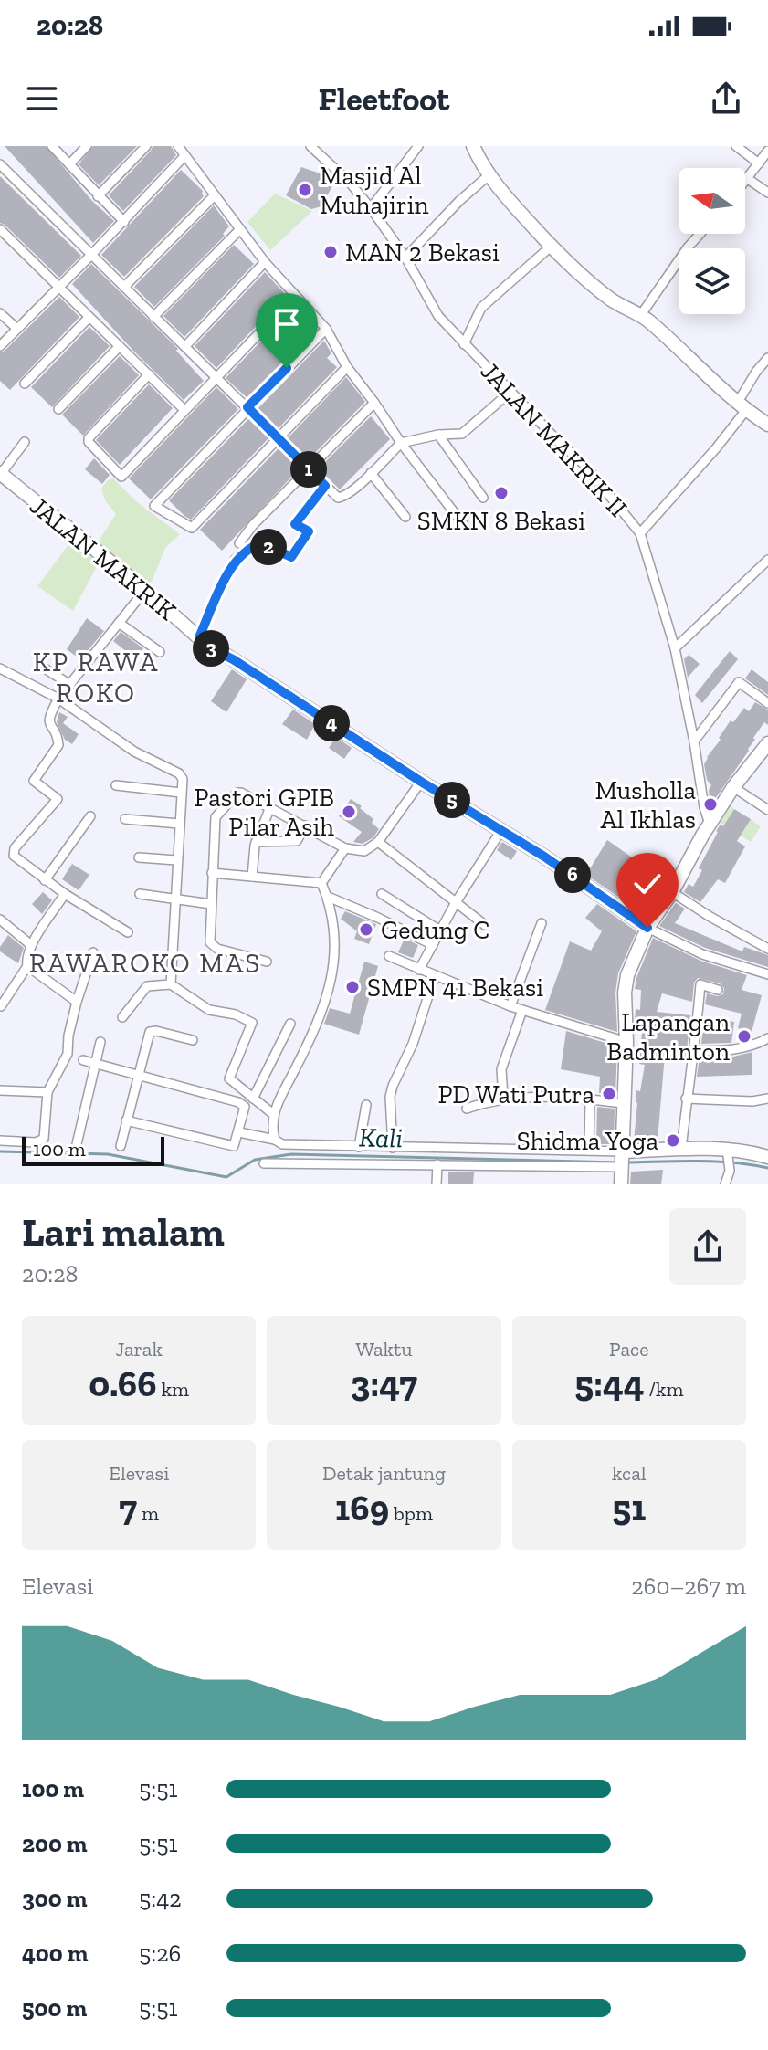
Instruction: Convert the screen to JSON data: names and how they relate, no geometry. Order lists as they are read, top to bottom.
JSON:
{
  "streets": {
    "street": ["JALAN MAKRIK II", "JALAN MAKRIK"]
  },
  "districts": ["KP RAWA ROKO", "RAWAROKO MAS"],
  "water": ["Kali"],
  "places": [
    "Masjid Al Muhajirin",
    "MAN 2 Bekasi",
    "SMKN 8 Bekasi",
    "Musholla Al Ikhlas",
    "Pastori GPIB Pilar Asih",
    "Gedung C",
    "SMPN 41 Bekasi",
    "Lapangan Badminton",
    "PD Wati Putra",
    "Shidma Yoga"
  ],
  "scale_bar": "100 m",
  "north": "left",
  "page": {
    "status": "20:28",
    "header": "Fleetfoot",
    "pins": [
      "1",
      "2",
      "3",
      "4",
      "5",
      "6"
    ],
    "scale": "100 m",
    "heading": ["Lari malam", "20:28"],
    "stats": [
      ["Jarak", "0.66 km"],
      ["Waktu", "3:47"],
      ["Pace", "5:44 /km"],
      ["Elevasi", "7 m"],
      ["Detak jantung", "169 bpm"],
      ["kcal", "51"]
    ],
    "chart": ["Elevasi", "260–267 m"],
    "list": [
      {
        "name": "100 m",
        "note": "5:51"
      },
      {
        "name": "200 m",
        "note": "5:51"
      },
      {
        "name": "300 m",
        "note": "5:42"
      },
      {
        "name": "400 m",
        "note": "5:26"
      },
      {
        "name": "500 m",
        "note": "5:51"
      }
    ]
  }
}
